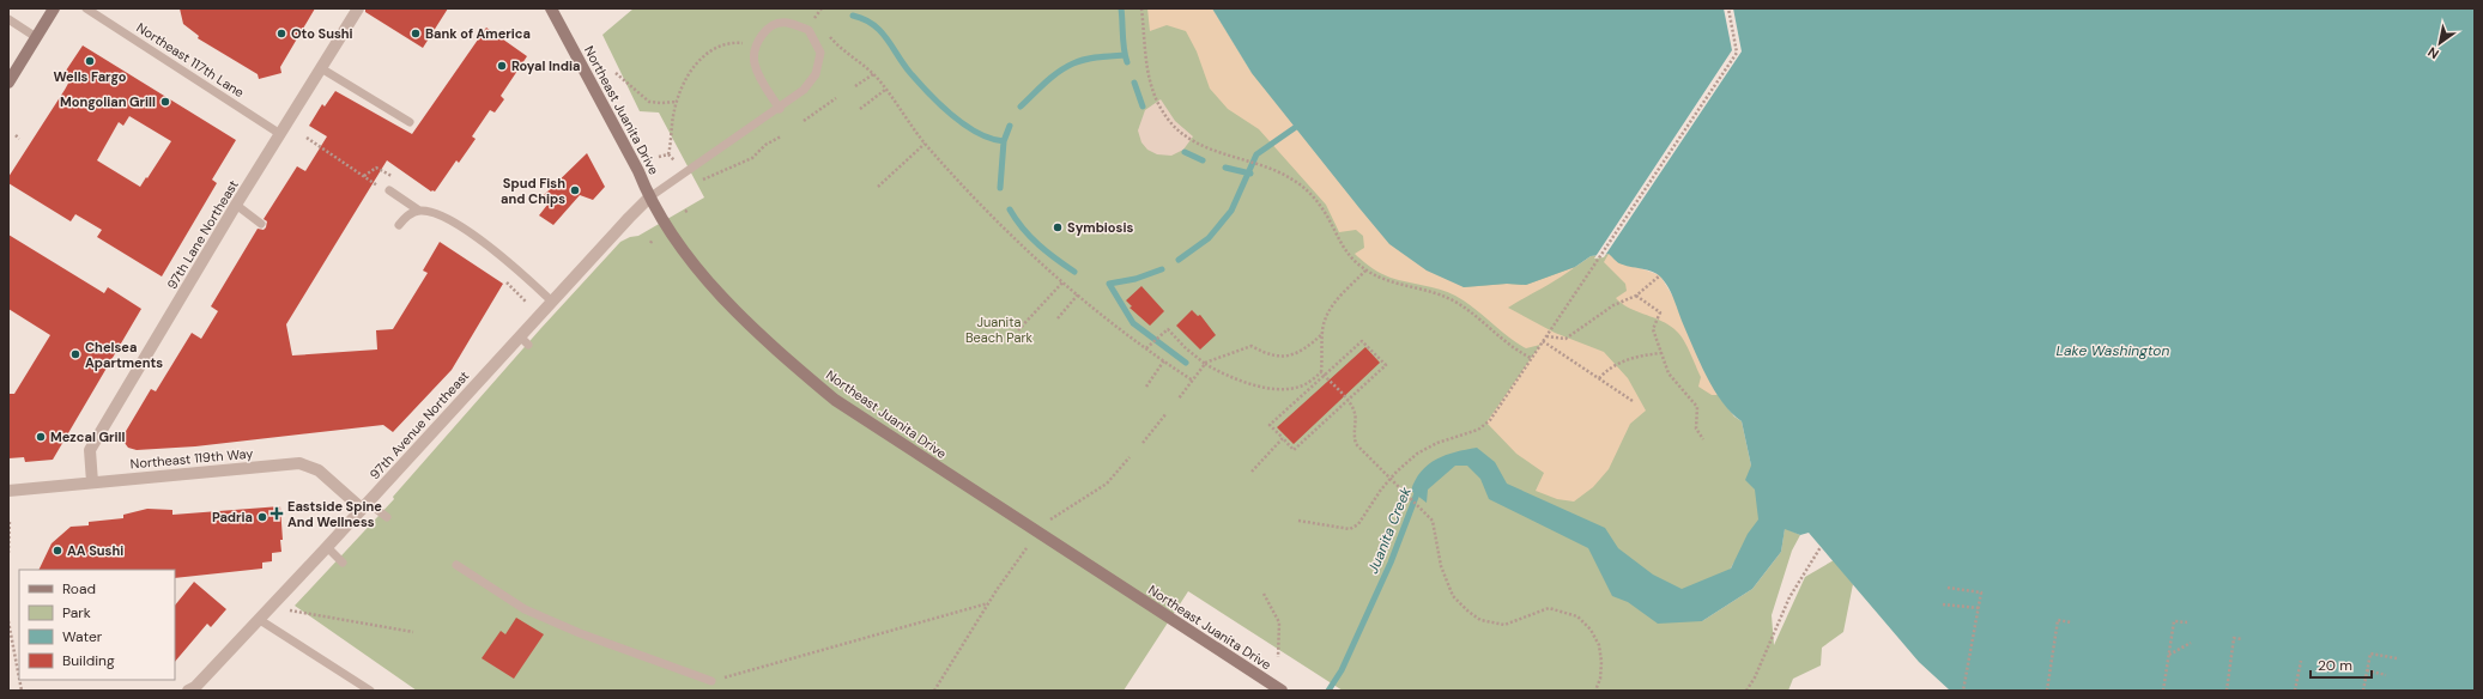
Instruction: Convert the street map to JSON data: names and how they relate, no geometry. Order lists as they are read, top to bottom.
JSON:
{
  "streets": {
    "main road": ["Northeast Juanita Drive"],
    "street": ["97th Lane Northeast", "97th Avenue Northeast", "Northeast 119th Way"],
    "lane": ["Northeast 117th Lane"]
  },
  "crossings": [
    ["Northeast 117th Lane", "97th Lane Northeast"],
    ["Northeast Juanita Drive", "97th Avenue Northeast"],
    ["97th Lane Northeast", "Northeast 119th Way"],
    ["97th Avenue Northeast", "Northeast 119th Way"]
  ],
  "water": ["Lake Washington", "Juanita Creek"],
  "parks": ["Juanita Beach Park"],
  "places": {
    "other": [
      "Oto Sushi",
      "Bank of America",
      "Wells Fargo",
      "Royal India",
      "Mongolian Grill",
      "Spud Fish and Chips",
      "Symbiosis",
      "Chelsea Apartments",
      "Mezcal Grill",
      "Padria",
      "AA Sushi"
    ],
    "health": ["Eastside Spine And Wellness"]
  },
  "legend": [
    "Road",
    "Park",
    "Water",
    "Building"
  ],
  "scale_bar": "20 m",
  "north": "bottom left"
}
